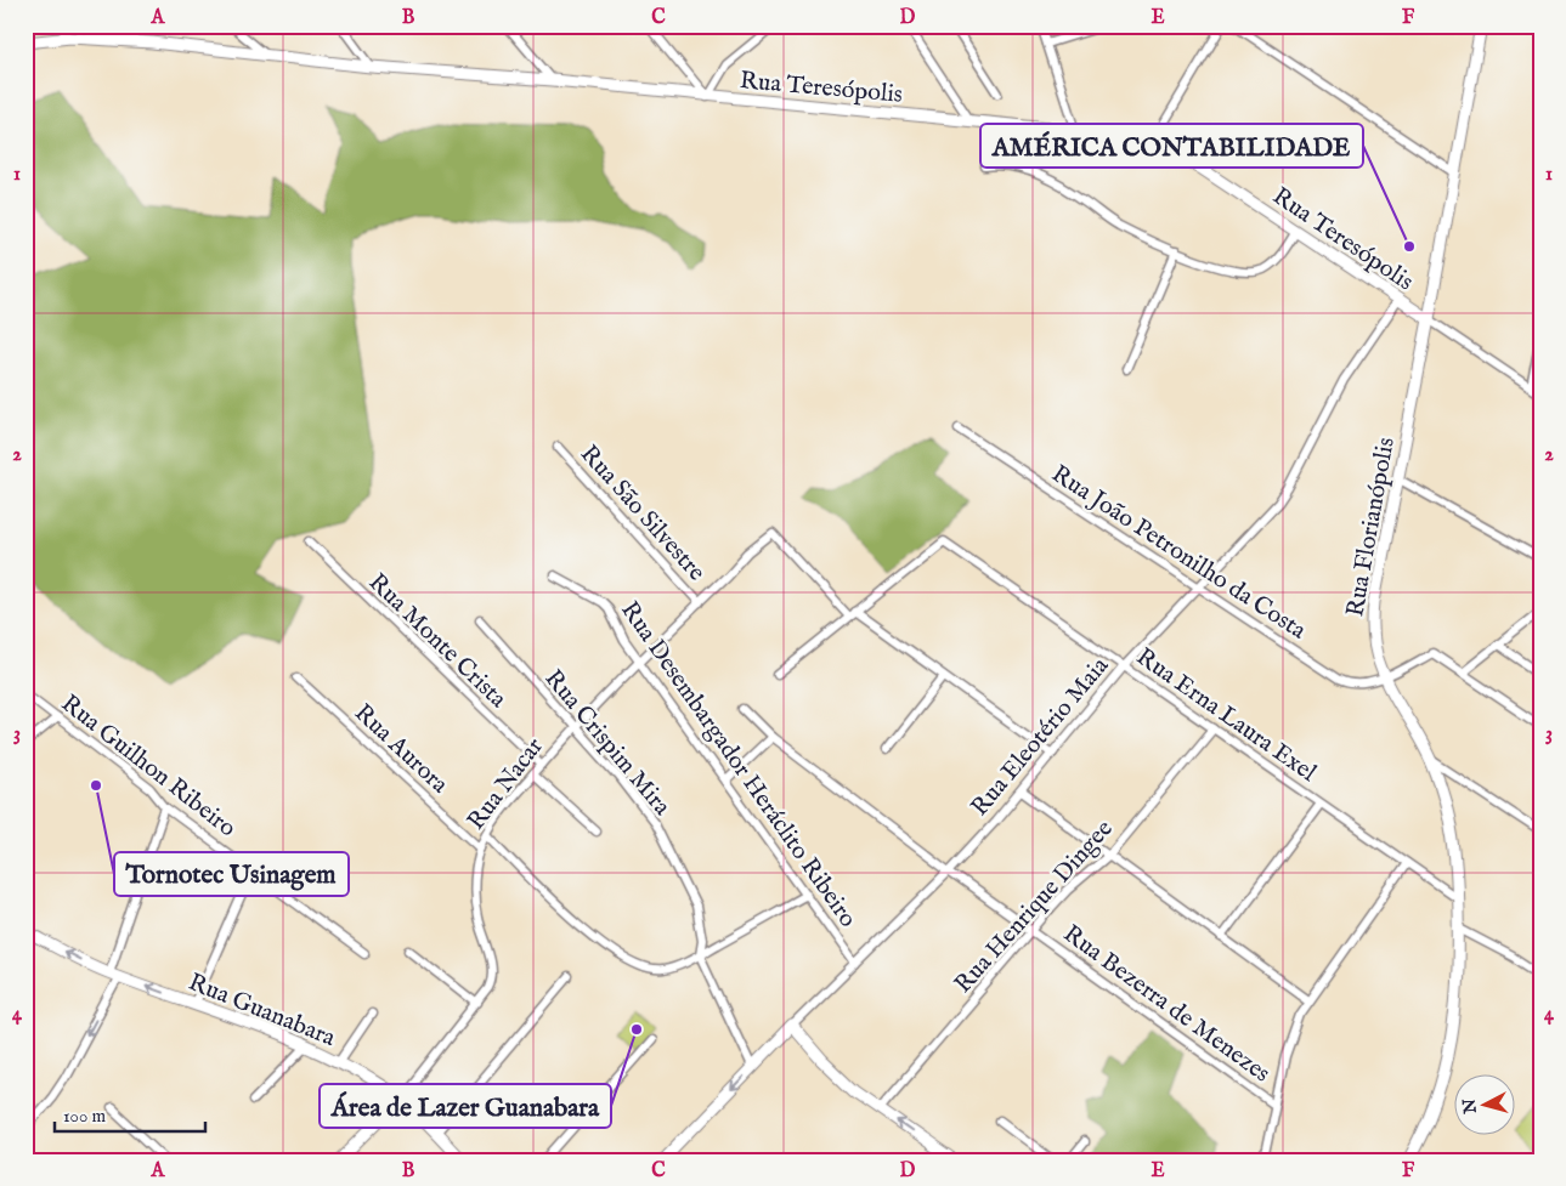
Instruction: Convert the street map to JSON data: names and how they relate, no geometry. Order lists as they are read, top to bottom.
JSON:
{
  "streets": {
    "main road": [
      "Rua Teresópolis",
      "Rua Florianópolis",
      "Rua Eleotério Maia",
      "Rua Nacar",
      "Rua Guanabara"
    ],
    "street": [
      "Rua São Silvestre",
      "Rua João Petronilho da Costa",
      "Rua Monte Crista",
      "Rua Erna Laura Exel",
      "Rua Crispim Mira",
      "Rua Aurora",
      "Rua Desembargador Heráclito Ribeiro",
      "Rua Guilhon Ribeiro",
      "Rua Henrique Dingee",
      "Rua Bezerra de Menezes"
    ]
  },
  "crossings": [
    ["Rua Teresópolis", "Rua Florianópolis"],
    ["Rua Teresópolis", "Rua Eleotério Maia"],
    ["Rua São Silvestre", "Rua Nacar"],
    ["Rua Florianópolis", "Rua João Petronilho da Costa"],
    ["Rua Florianópolis", "Rua Erna Laura Exel"],
    ["Rua João Petronilho da Costa", "Rua Eleotério Maia"],
    ["Rua Monte Crista", "Rua Nacar"],
    ["Rua Erna Laura Exel", "Rua Eleotério Maia"],
    ["Rua Erna Laura Exel", "Rua Nacar"],
    ["Rua Erna Laura Exel", "Rua Henrique Dingee"],
    ["Rua Eleotério Maia", "Rua Crispim Mira"],
    ["Rua Eleotério Maia", "Rua Desembargador Heráclito Ribeiro"],
    ["Rua Eleotério Maia", "Rua Bezerra de Menezes"],
    ["Rua Crispim Mira", "Rua Nacar"],
    ["Rua Aurora", "Rua Nacar"],
    ["Rua Desembargador Heráclito Ribeiro", "Rua Nacar"],
    ["Rua Nacar", "Rua Guanabara"],
    ["Rua Henrique Dingee", "Rua Bezerra de Menezes"]
  ],
  "one_way": ["Rua Guanabara"],
  "places": ["AMÉRICA CONTABILIDADE", "Tornotec Usinagem", "Área de Lazer Guanabara"],
  "scale_bar": "100 m",
  "north": "left",
  "grid": {
    "columns": [
      "A",
      "B",
      "C",
      "D",
      "E",
      "F"
    ],
    "rows": [
      "1",
      "2",
      "3",
      "4"
    ]
  }
}
